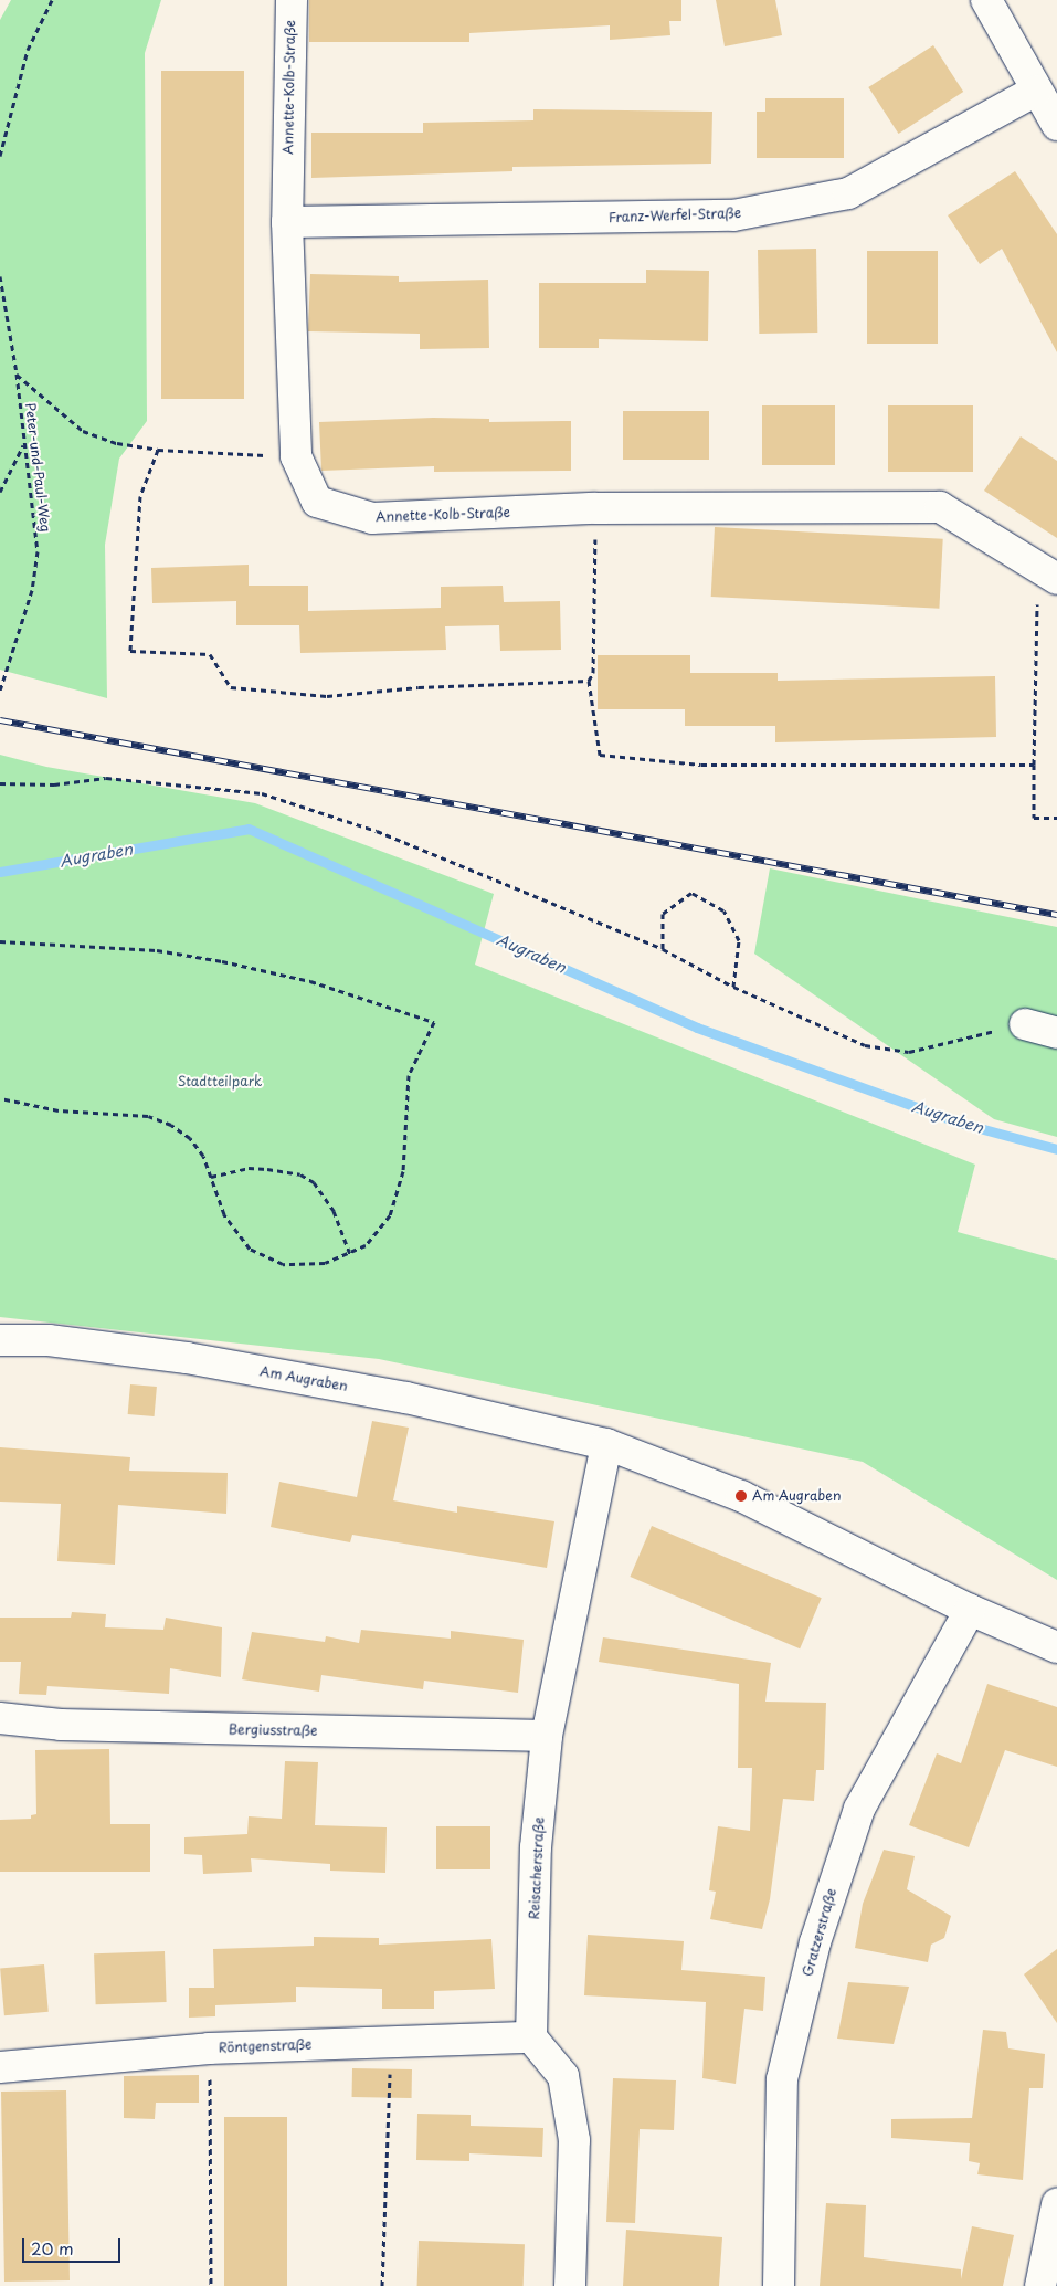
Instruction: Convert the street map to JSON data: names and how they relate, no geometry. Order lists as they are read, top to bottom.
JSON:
{
  "streets": {
    "street": [
      "Annette-Kolb-Straße",
      "Franz-Werfel-Straße",
      "Am Augraben",
      "Bergiusstraße",
      "Reisacherstraße",
      "Gratzerstraße",
      "Röntgenstraße"
    ],
    "path": ["Peter-und-Paul-Weg"]
  },
  "crossings": [
    ["Annette-Kolb-Straße", "Franz-Werfel-Straße"],
    ["Am Augraben", "Reisacherstraße"],
    ["Am Augraben", "Gratzerstraße"],
    ["Bergiusstraße", "Reisacherstraße"],
    ["Reisacherstraße", "Röntgenstraße"]
  ],
  "water": ["Augraben"],
  "parks": ["Stadtteilpark"],
  "places": ["Am Augraben"],
  "scale_bar": "20 m"
}
